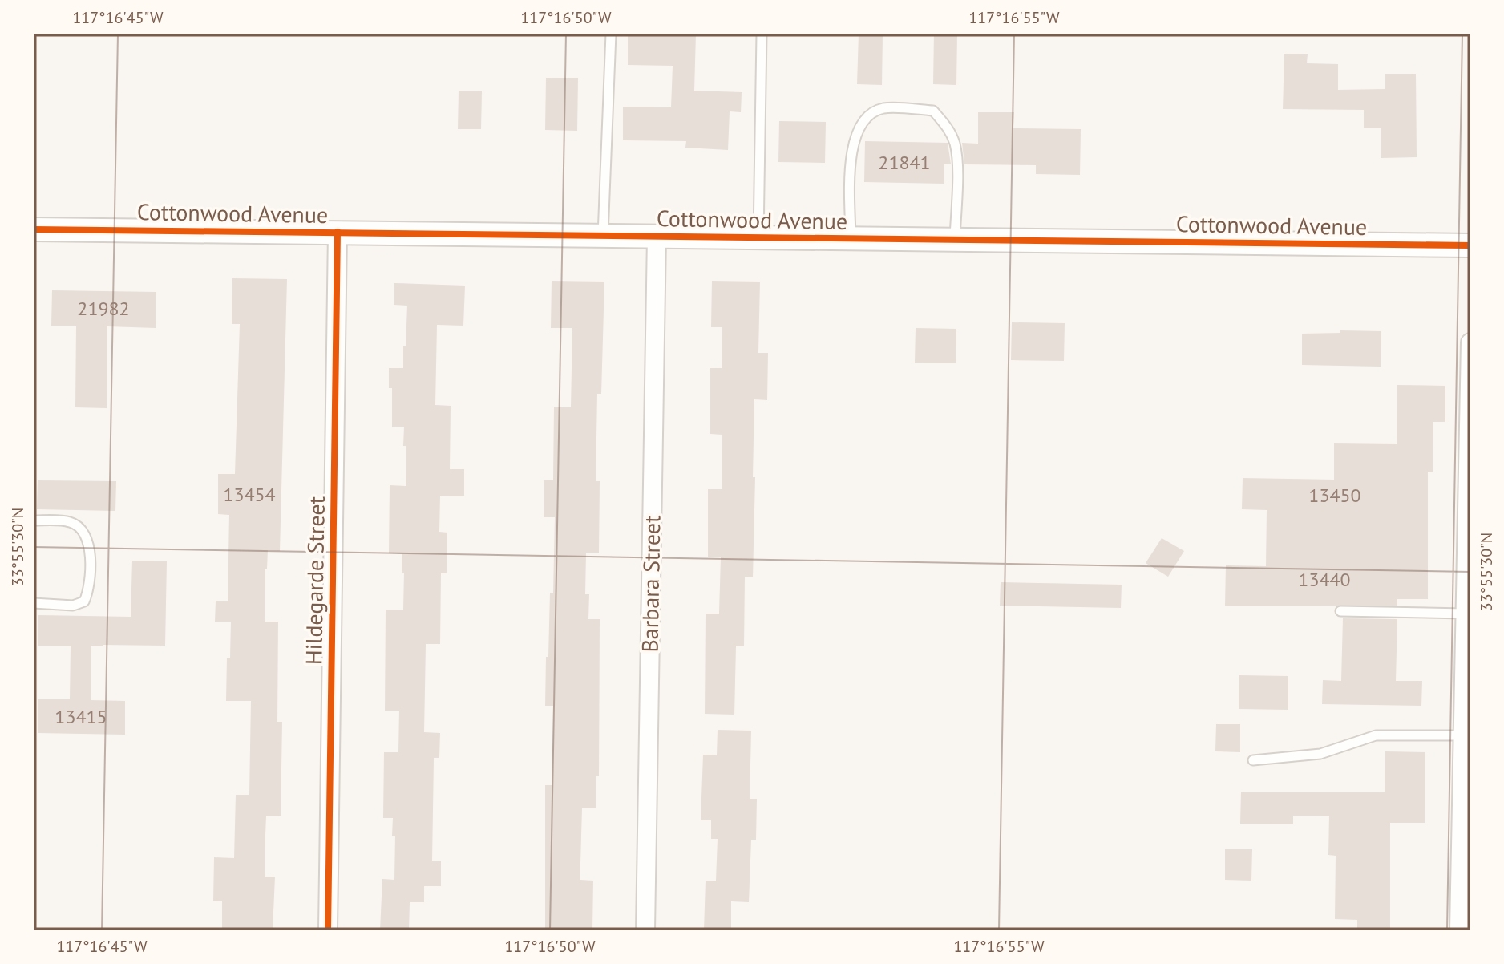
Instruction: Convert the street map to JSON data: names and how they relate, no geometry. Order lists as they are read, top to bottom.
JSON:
{
  "streets": {
    "street": ["Cottonwood Avenue", "Hildegarde Street", "Barbara Street"]
  },
  "crossings": [
    ["Cottonwood Avenue", "Hildegarde Street"],
    ["Cottonwood Avenue", "Barbara Street"]
  ],
  "house_numbers": [
    "21841",
    "21982",
    "13454",
    "13450",
    "13440",
    "13415"
  ],
  "coordinates": [
    "117°16'45\"W",
    "117°16'50\"W",
    "117°16'55\"W",
    "33°55'30\"N"
  ]
}
